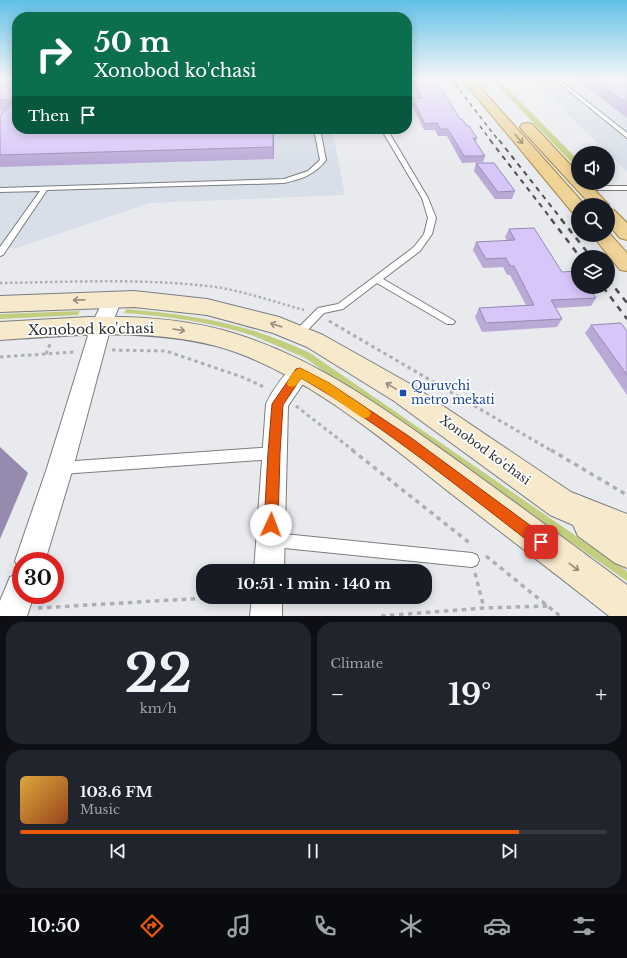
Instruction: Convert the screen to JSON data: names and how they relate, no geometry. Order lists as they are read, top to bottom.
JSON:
{
  "streets": {
    "street": ["Xonobod ko'chasi"]
  },
  "places": {
    "transit": ["Quruvchi metro mekati"]
  },
  "page": {
    "turn": ["50 m", "Xonobod ko'chasi"],
    "then": "Then",
    "limit": "30",
    "trip": "10:51 · 1 min · 140 m",
    "tile": [
      ["22", "km/h"],
      "Climate"
    ],
    "heat": ["−", "19°", "+"],
    "song": ["103.6 FM", "Music"],
    "tabs": "10:50"
  }
}
